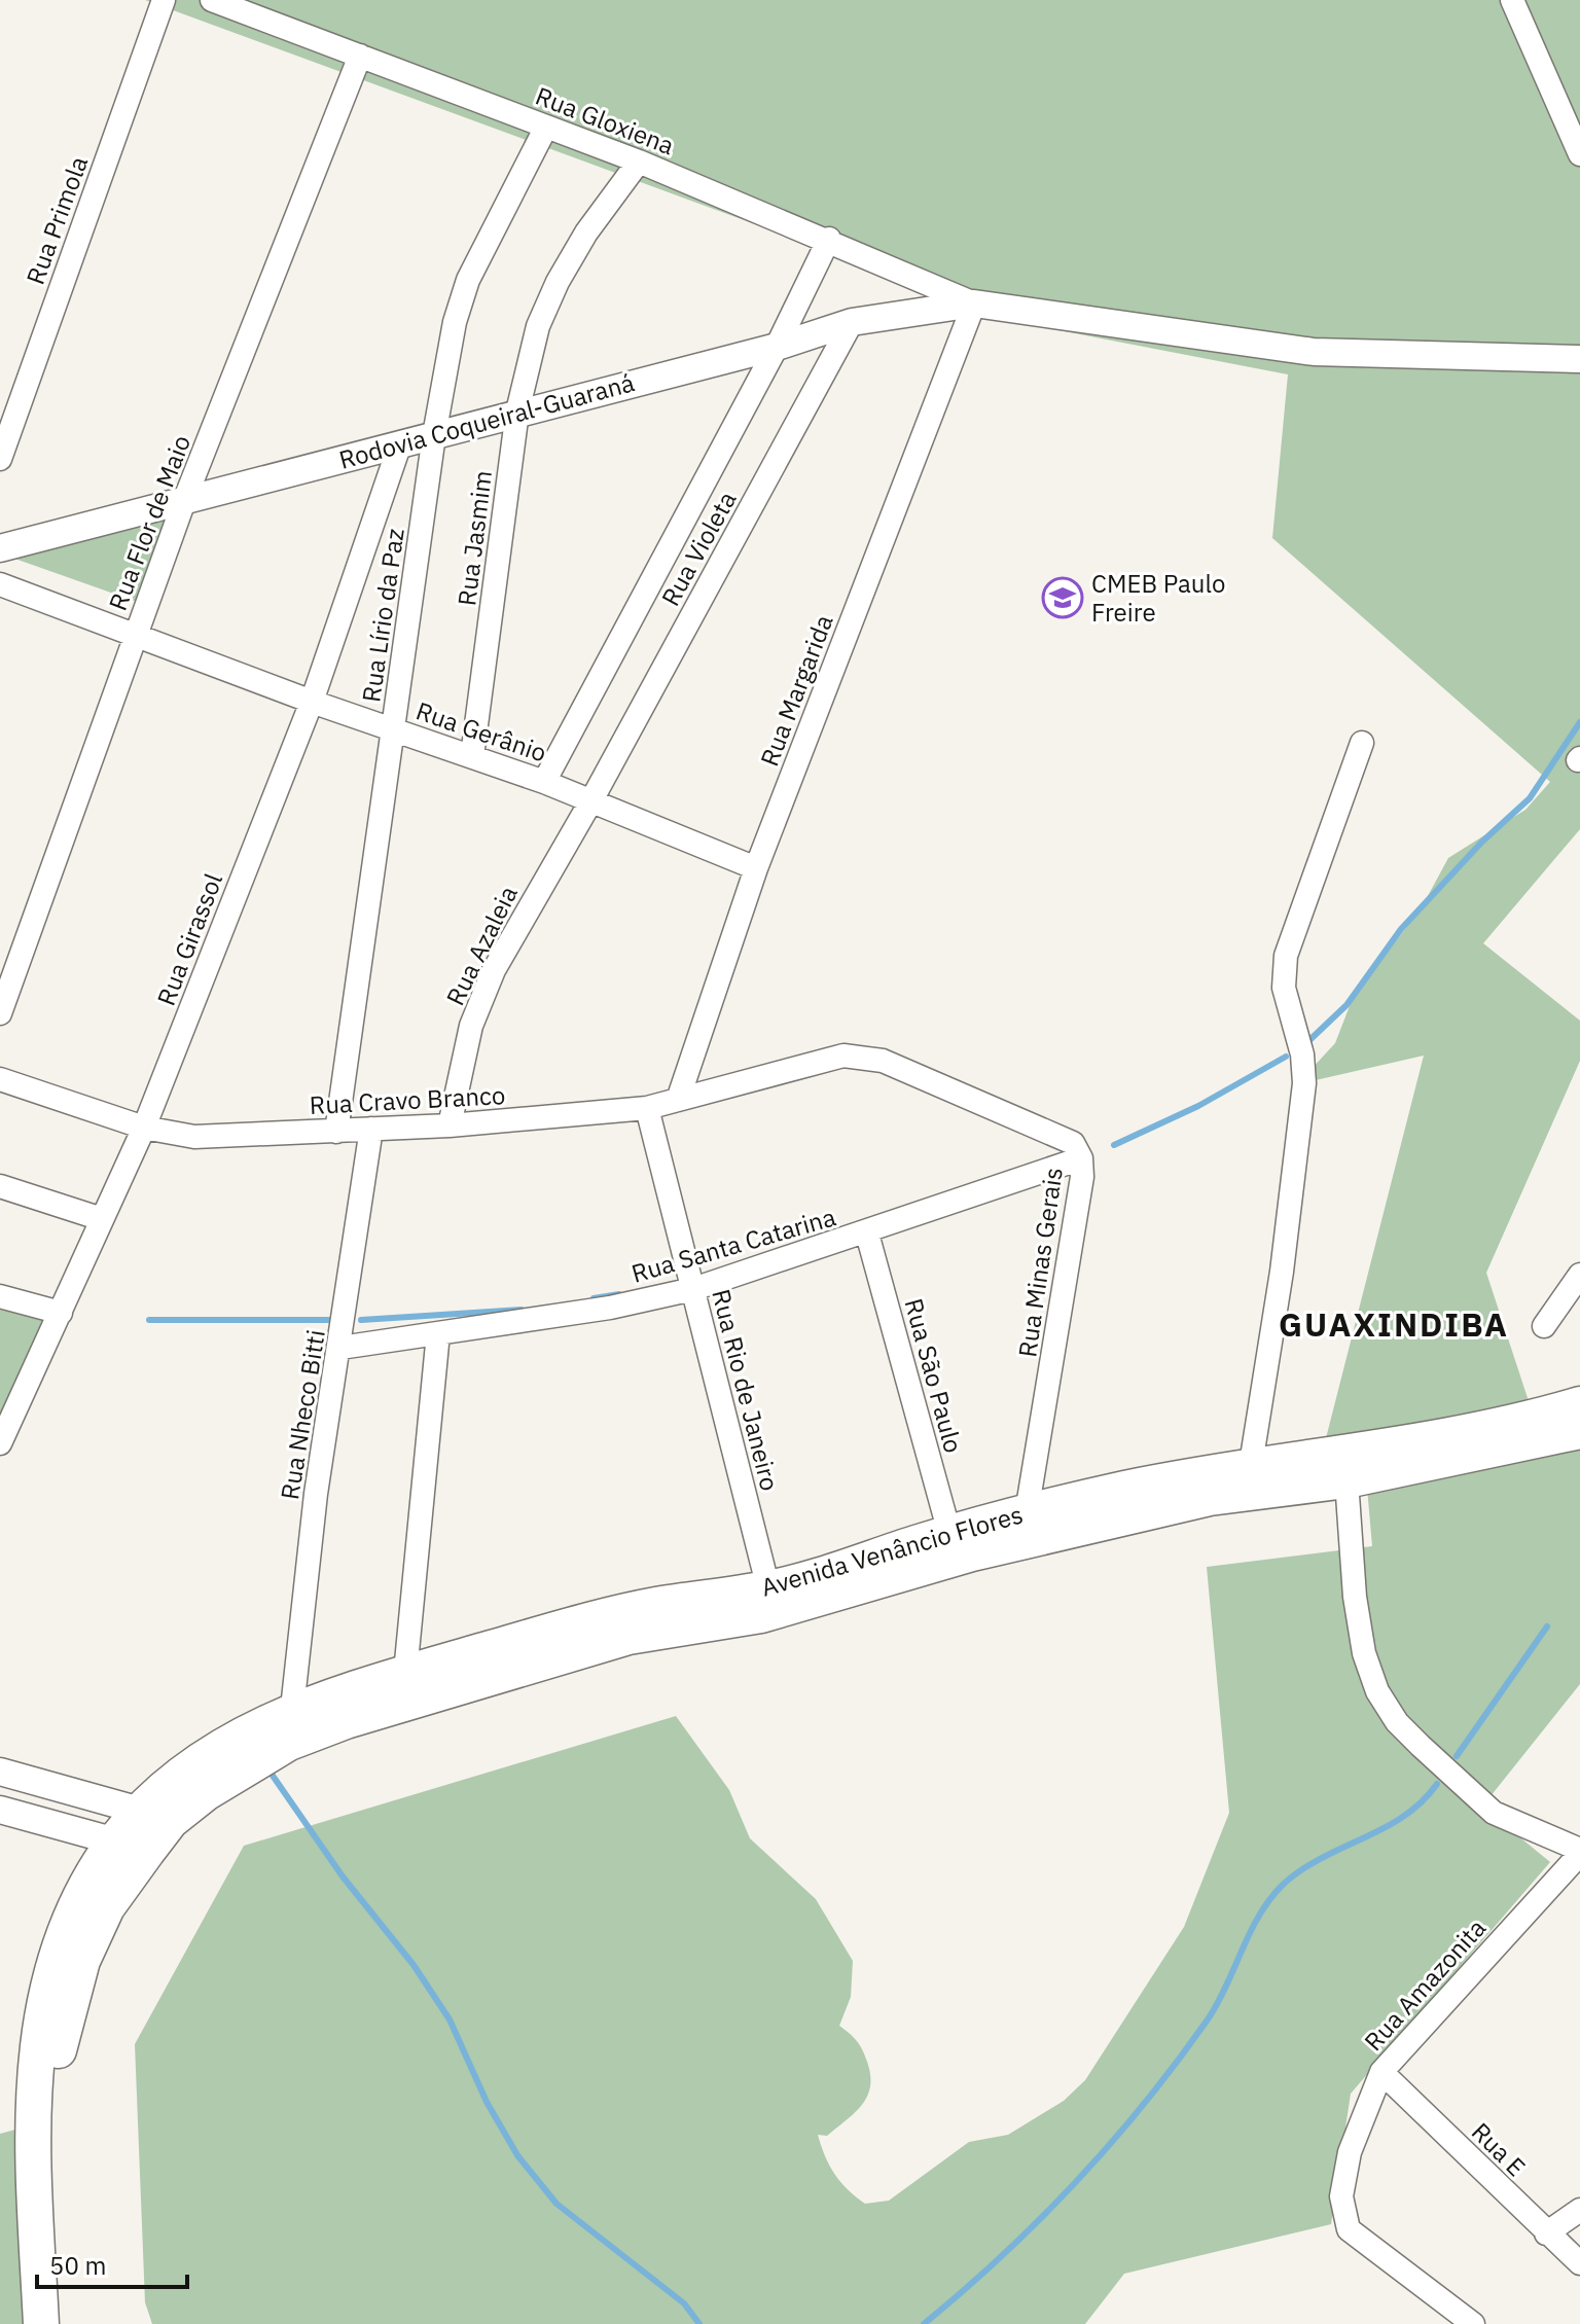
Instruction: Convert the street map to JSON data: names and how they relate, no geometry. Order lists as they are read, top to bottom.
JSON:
{
  "streets": {
    "main road": ["Avenida Venâncio Flores"],
    "street": [
      "Rua Gloxiena",
      "Rua Primola",
      "Rodovia Coqueiral-Guaraná",
      "Rua Flor de Maio",
      "Rua Jasmim",
      "Rua Violeta",
      "Rua Lírio da Paz",
      "Rua Margarida",
      "Rua Gerânio",
      "Rua Girassol",
      "Rua Azaleia",
      "Rua Cravo Branco",
      "Rua Santa Catarina",
      "Rua Minas Gerais",
      "Rua São Paulo",
      "Rua Rio de Janeiro",
      "Rua Nheco Bitti",
      "Rua Amazonita",
      "Rua E"
    ]
  },
  "crossings": [
    ["Rua Gloxiena", "Rodovia Coqueiral-Guaraná"],
    ["Rua Gloxiena", "Rua Flor de Maio"],
    ["Rua Gloxiena", "Rua Jasmim"],
    ["Rua Gloxiena", "Rua Violeta"],
    ["Rua Gloxiena", "Rua Lírio da Paz"],
    ["Rua Gloxiena", "Rua Margarida"],
    ["Rodovia Coqueiral-Guaraná", "Rua Flor de Maio"],
    ["Rodovia Coqueiral-Guaraná", "Rua Jasmim"],
    ["Rodovia Coqueiral-Guaraná", "Rua Violeta"],
    ["Rodovia Coqueiral-Guaraná", "Rua Lírio da Paz"],
    ["Rodovia Coqueiral-Guaraná", "Rua Margarida"],
    ["Rodovia Coqueiral-Guaraná", "Rua Girassol"],
    ["Rua Flor de Maio", "Rua Gerânio"],
    ["Rua Jasmim", "Rua Gerânio"],
    ["Rua Violeta", "Rua Gerânio"],
    ["Rua Violeta", "Rua Azaleia"],
    ["Rua Lírio da Paz", "Rua Gerânio"],
    ["Rua Lírio da Paz", "Rua Cravo Branco"],
    ["Rua Margarida", "Rua Gerânio"],
    ["Rua Margarida", "Rua Cravo Branco"],
    ["Rua Gerânio", "Rua Girassol"],
    ["Rua Gerânio", "Rua Azaleia"],
    ["Rua Girassol", "Rua Cravo Branco"],
    ["Rua Azaleia", "Rua Cravo Branco"],
    ["Rua Cravo Branco", "Rua Minas Gerais"],
    ["Rua Cravo Branco", "Rua Rio de Janeiro"],
    ["Rua Cravo Branco", "Rua Nheco Bitti"],
    ["Rua Santa Catarina", "Rua Minas Gerais"],
    ["Rua Santa Catarina", "Rua São Paulo"],
    ["Rua Santa Catarina", "Rua Rio de Janeiro"],
    ["Rua Santa Catarina", "Rua Nheco Bitti"],
    ["Rua Minas Gerais", "Avenida Venâncio Flores"],
    ["Rua São Paulo", "Avenida Venâncio Flores"],
    ["Rua Rio de Janeiro", "Avenida Venâncio Flores"],
    ["Rua Nheco Bitti", "Avenida Venâncio Flores"],
    ["Rua Amazonita", "Rua E"]
  ],
  "districts": ["GUAXINDIBA"],
  "places": {
    "school or university": ["CMEB Paulo Freire"]
  },
  "scale_bar": "50 m"
}
